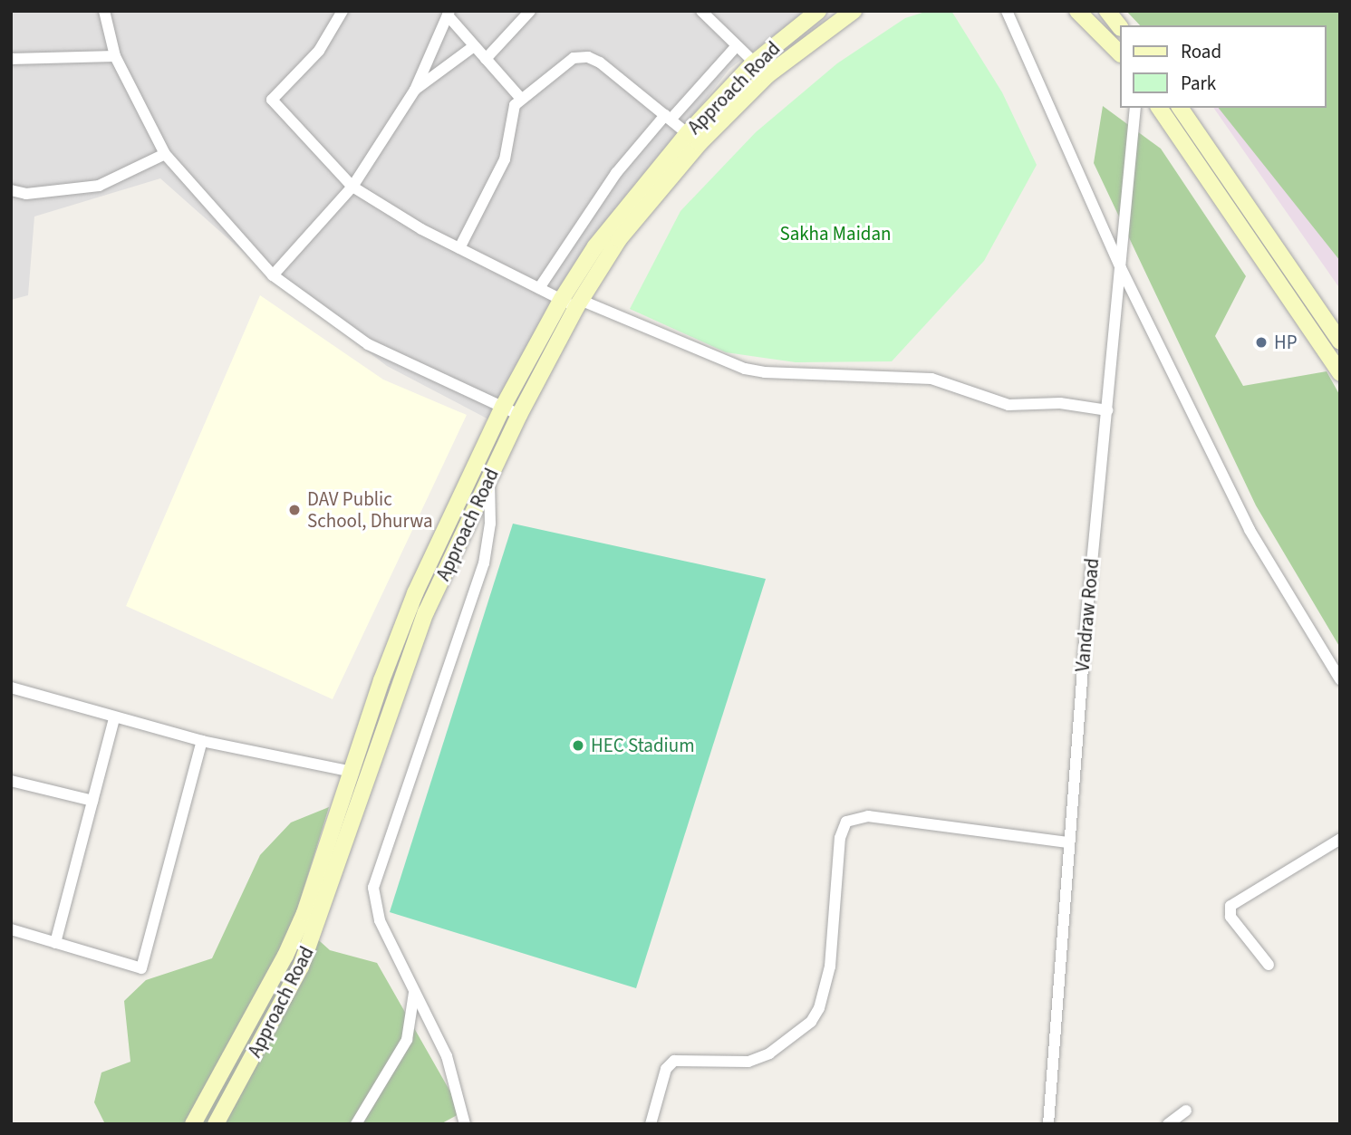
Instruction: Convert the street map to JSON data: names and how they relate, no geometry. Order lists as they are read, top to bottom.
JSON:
{
  "streets": {
    "street": ["Approach Road", "Vandraw Road"]
  },
  "parks": ["Sakha Maidan"],
  "places": ["HP", "DAV Public School, Dhurwa", "HEC Stadium"],
  "legend": ["Road", "Park"]
}
